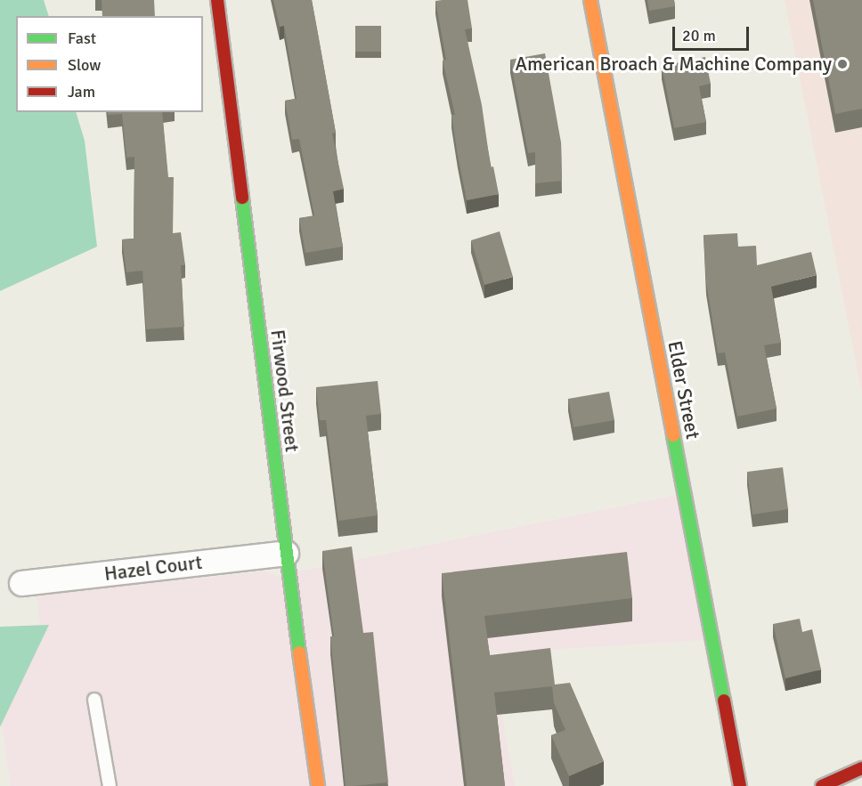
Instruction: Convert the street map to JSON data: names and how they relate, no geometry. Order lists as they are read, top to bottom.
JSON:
{
  "streets": {
    "street": ["Elder Street", "Firwood Street", "Hazel Court"]
  },
  "crossings": [
    ["Firwood Street", "Hazel Court"]
  ],
  "places": ["American Broach & Machine Company"],
  "legend": ["Fast", "Slow", "Jam"],
  "scale_bar": "20 m"
}
